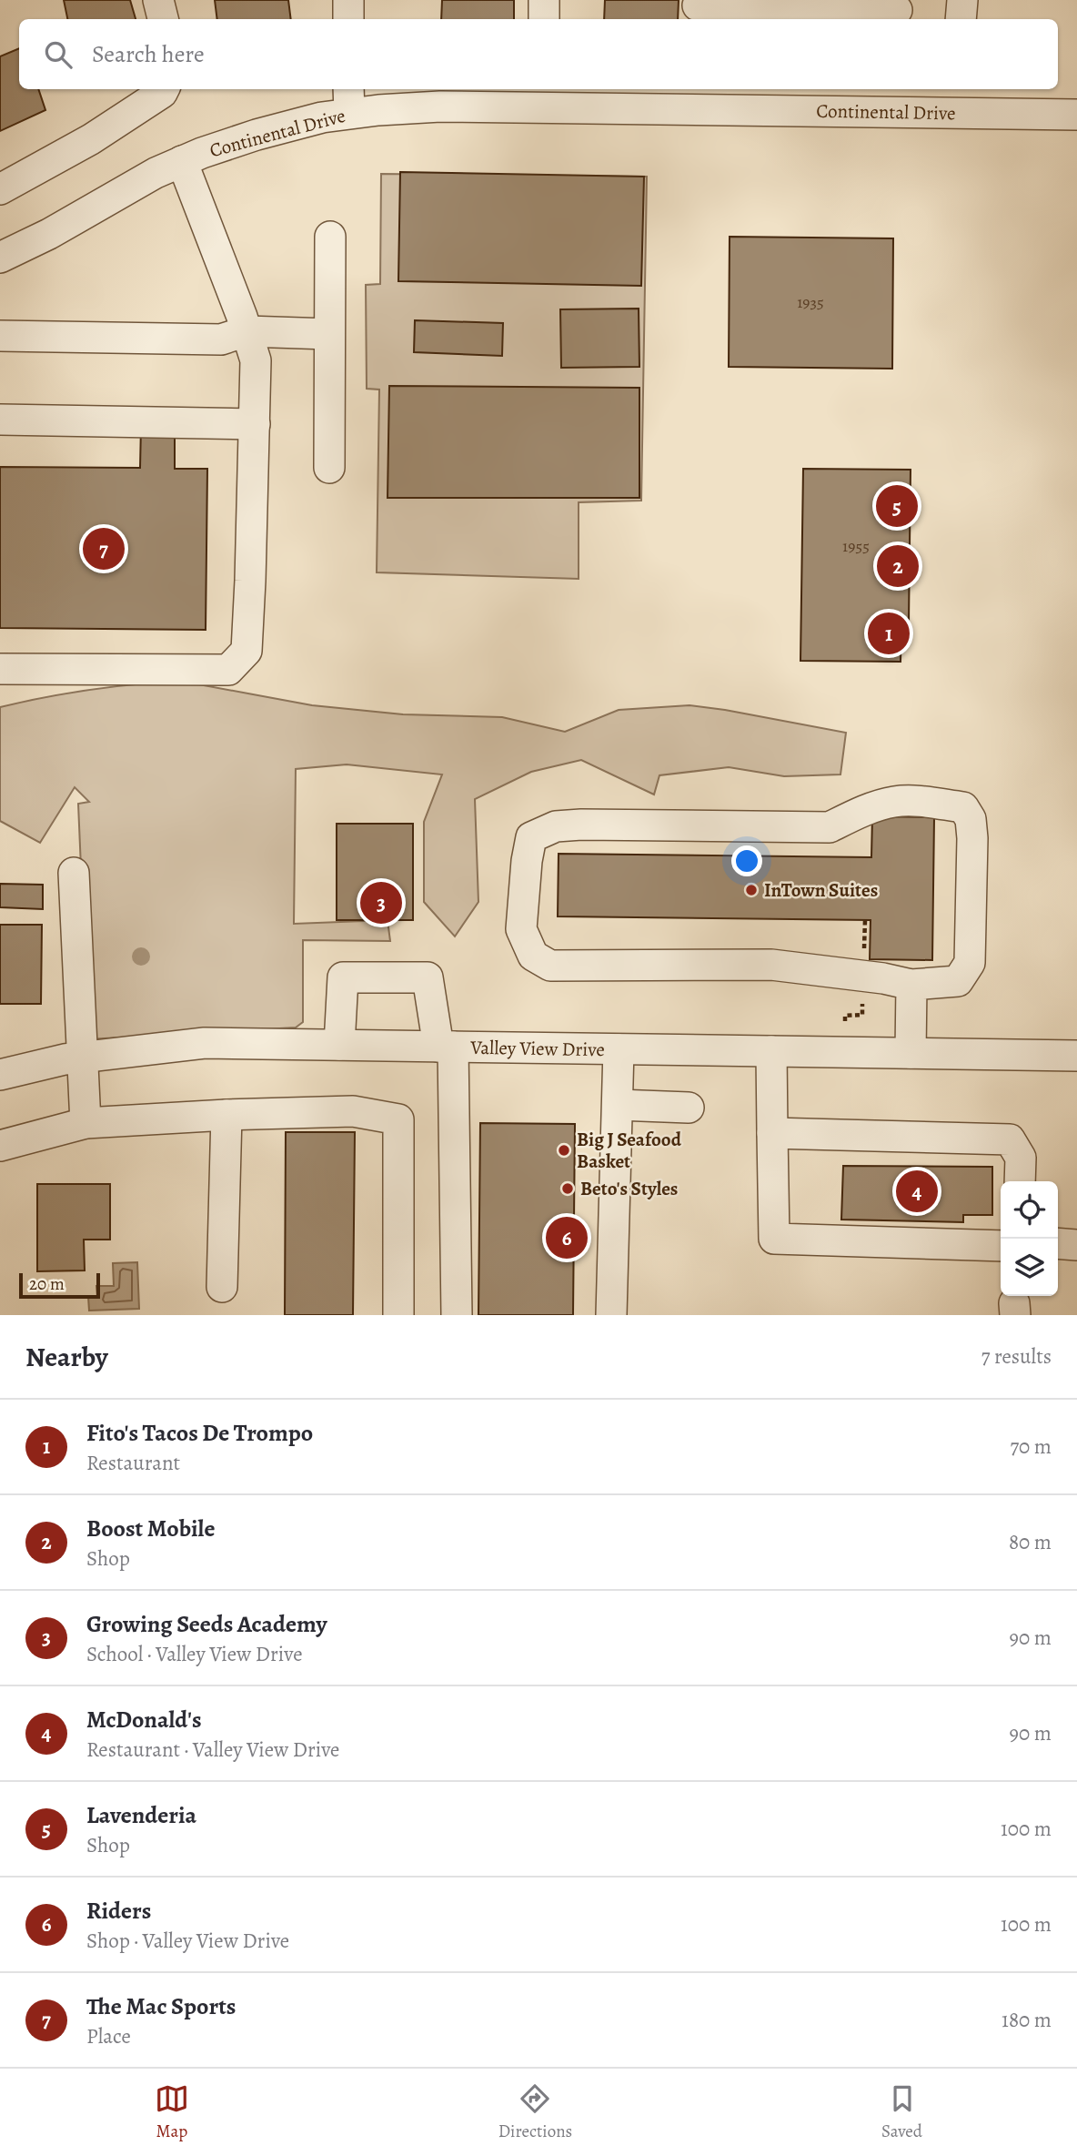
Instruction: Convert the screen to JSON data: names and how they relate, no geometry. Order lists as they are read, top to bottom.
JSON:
{
  "streets": {
    "street": ["Continental Drive", "Valley View Drive"]
  },
  "places": ["InTown Suites", "Big J Seafood Basket", "Beto's Styles"],
  "house_numbers": ["1935", "1955"],
  "scale_bar": "20 m",
  "page": {
    "search": "Search here",
    "pins": [
      "5",
      "7",
      "2",
      "1",
      "3",
      "4",
      "6"
    ],
    "scale": "20 m",
    "heading": ["Nearby", "7 results"],
    "list": [
      {
        "mark": "1",
        "name": "Fito's Tacos De Trompo",
        "note": "Restaurant",
        "value": "70 m"
      },
      {
        "mark": "2",
        "name": "Boost Mobile",
        "note": "Shop",
        "value": "80 m"
      },
      {
        "mark": "3",
        "name": "Growing Seeds Academy",
        "note": "School · Valley View Drive",
        "value": "90 m"
      },
      {
        "mark": "4",
        "name": "McDonald's",
        "note": "Restaurant · Valley View Drive",
        "value": "90 m"
      },
      {
        "mark": "5",
        "name": "Lavenderia",
        "note": "Shop",
        "value": "100 m"
      },
      {
        "mark": "6",
        "name": "Riders",
        "note": "Shop · Valley View Drive",
        "value": "100 m"
      },
      {
        "mark": "7",
        "name": "The Mac Sports",
        "note": "Place",
        "value": "180 m"
      }
    ],
    "nav": ["Map", "Directions", "Saved"]
  }
}
